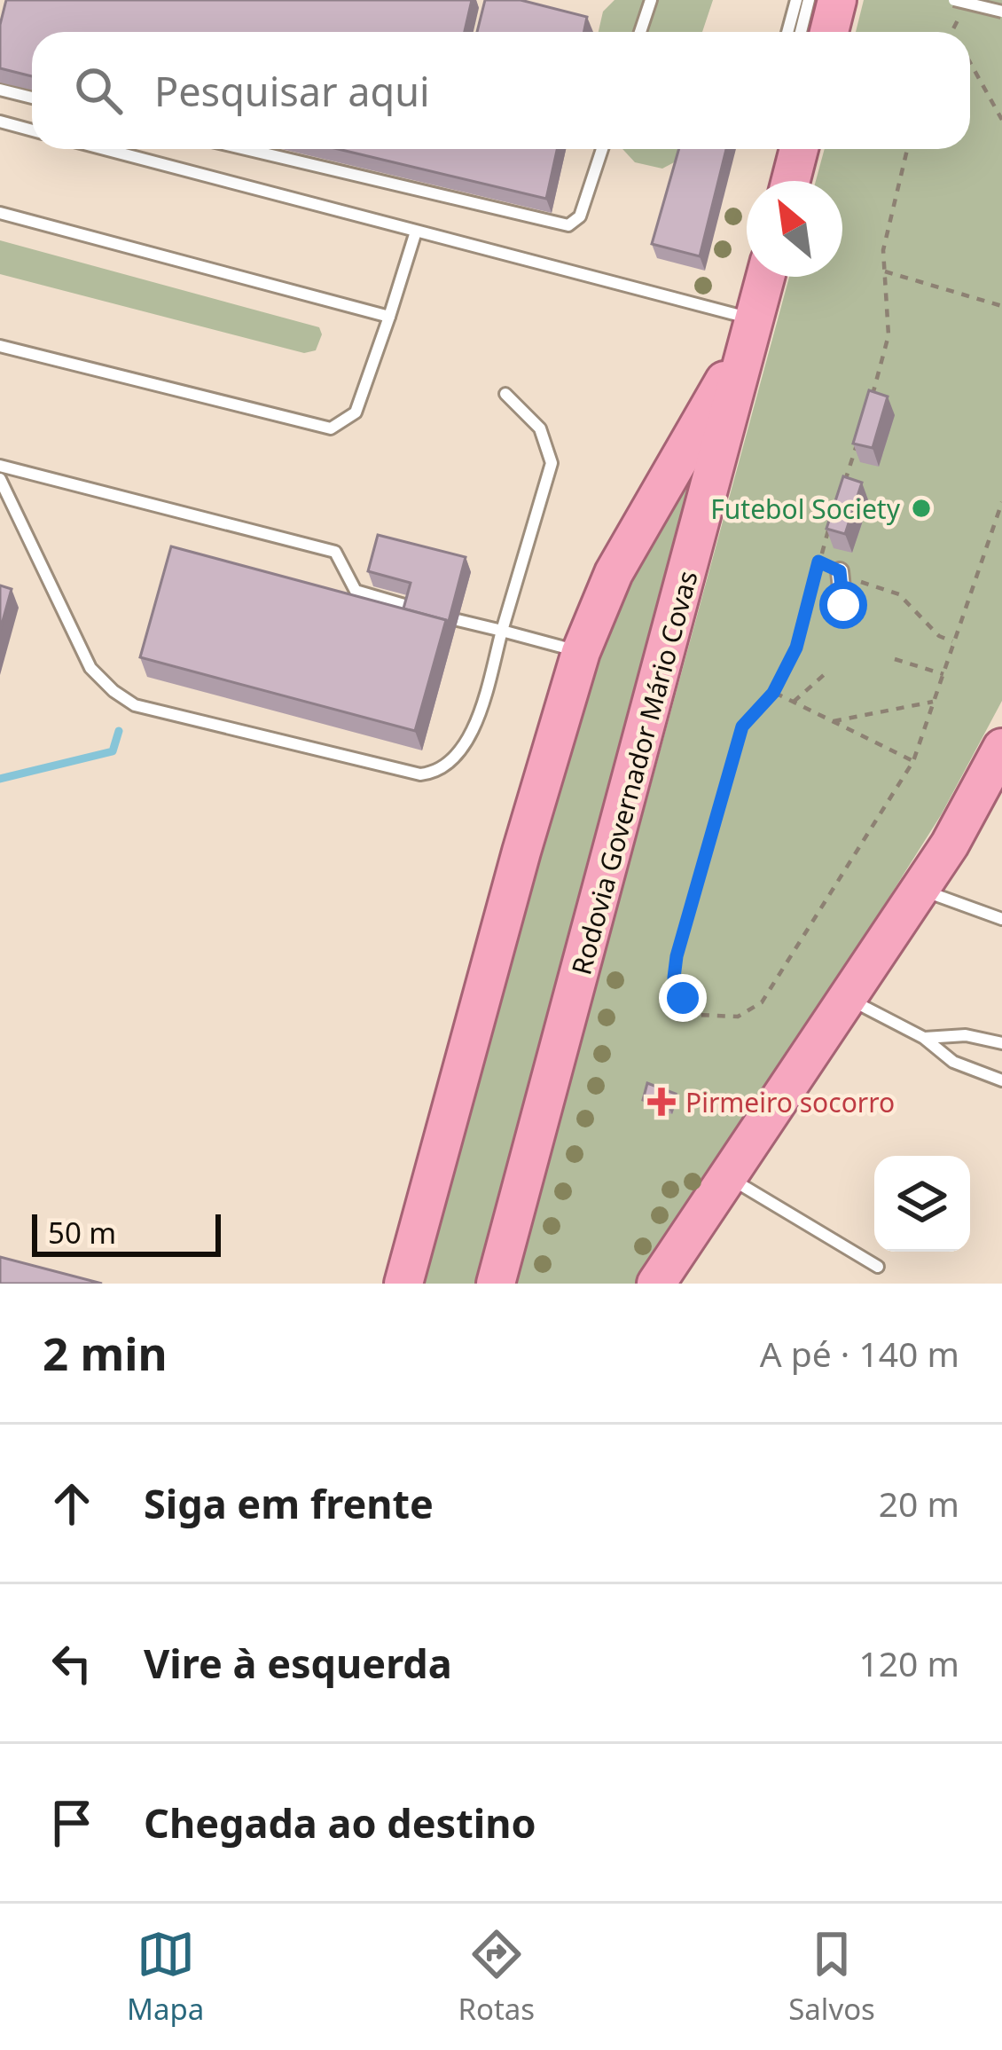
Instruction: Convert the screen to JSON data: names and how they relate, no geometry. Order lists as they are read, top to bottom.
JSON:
{
  "streets": {
    "highway": ["Rodovia Governador Mário Covas"]
  },
  "places": {
    "other": ["Futebol Society"],
    "health": ["Pirmeiro socorro"]
  },
  "scale_bar": "50 m",
  "north": "top left",
  "page": {
    "search": "Pesquisar aqui",
    "scale": "50 m",
    "heading": ["2 min", "A pé · 140 m"],
    "list": [
      ["Siga em frente", "20 m"],
      ["Vire à esquerda", "120 m"],
      "Chegada ao destino"
    ],
    "nav": ["Mapa", "Rotas", "Salvos"]
  }
}
